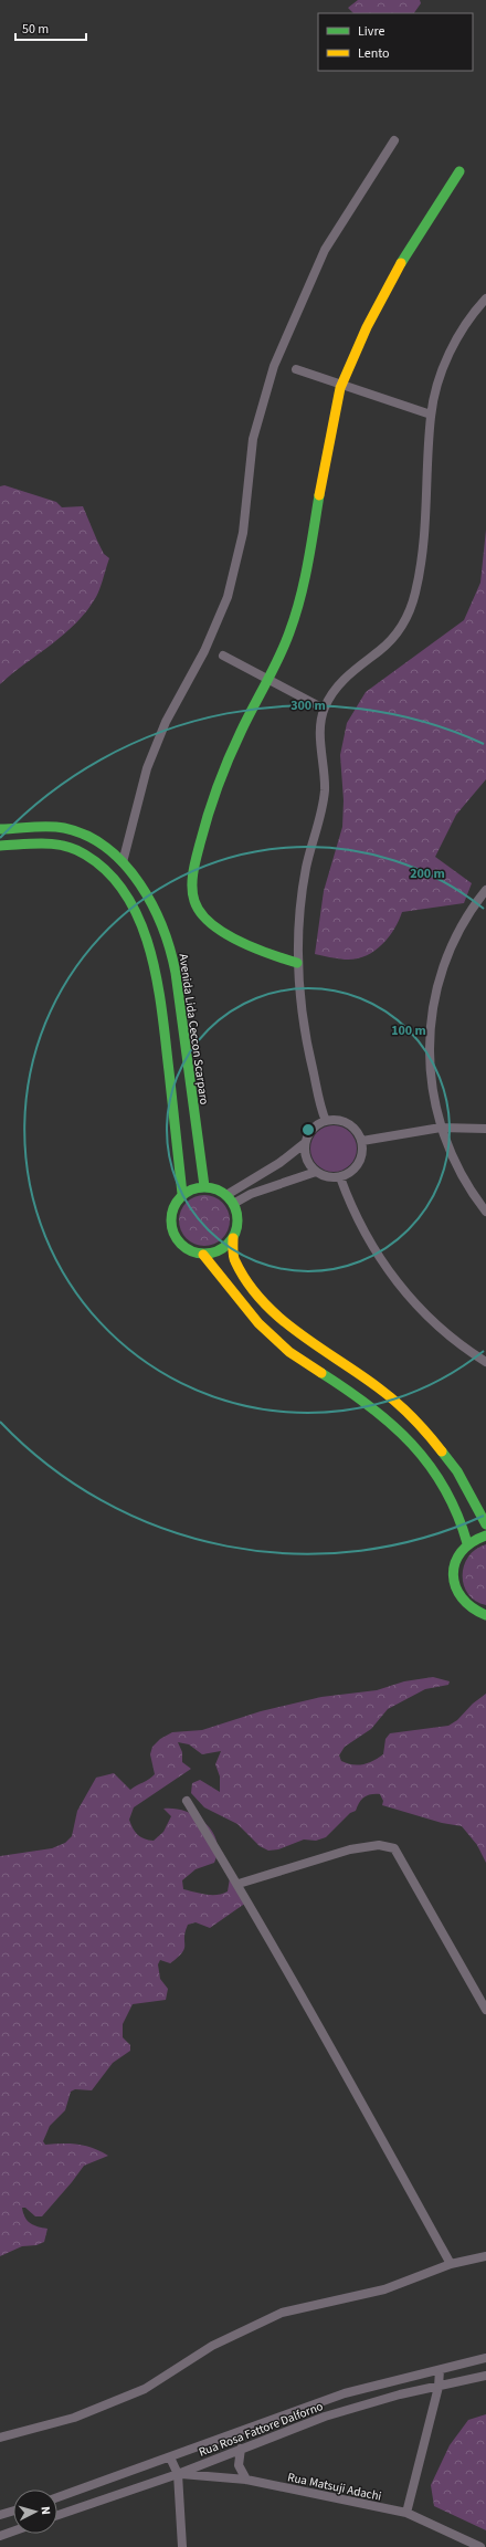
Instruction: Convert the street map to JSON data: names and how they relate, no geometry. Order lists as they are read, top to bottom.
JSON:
{
  "streets": {
    "main road": ["Avenida Lida Ceccon Scarparo"],
    "street": ["Rua Rosa Fattore Dalforno", "Rua Matsuji Adachi"]
  },
  "crossings": [
    ["Rua Rosa Fattore Dalforno", "Rua Matsuji Adachi"]
  ],
  "legend": ["Livre", "Lento"],
  "scale_bar": "50 m",
  "north": "right",
  "rings": ["300 m", "200 m", "100 m"]
}
